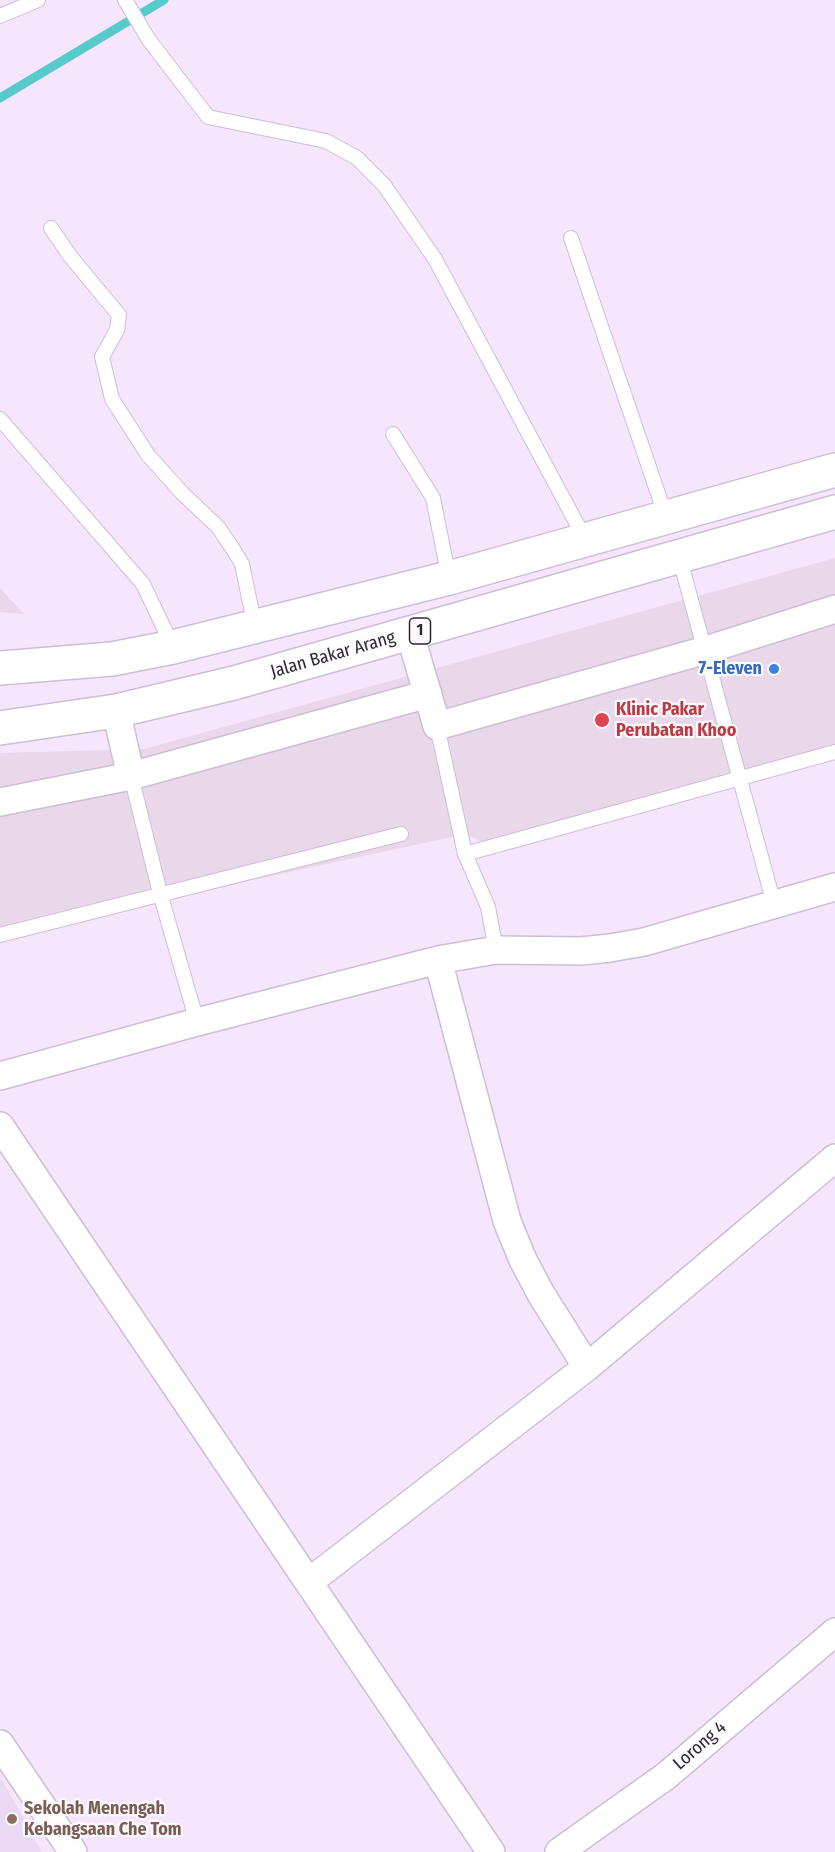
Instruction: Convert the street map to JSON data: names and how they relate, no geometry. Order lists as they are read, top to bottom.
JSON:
{
  "streets": {
    "main road": ["1", "Jalan Bakar Arang"],
    "street": ["Lorong 4"]
  },
  "places": ["7-Eleven", "Klinic Pakar Perubatan Khoo", "Sekolah Menengah Kebangsaan Che Tom"]
}
